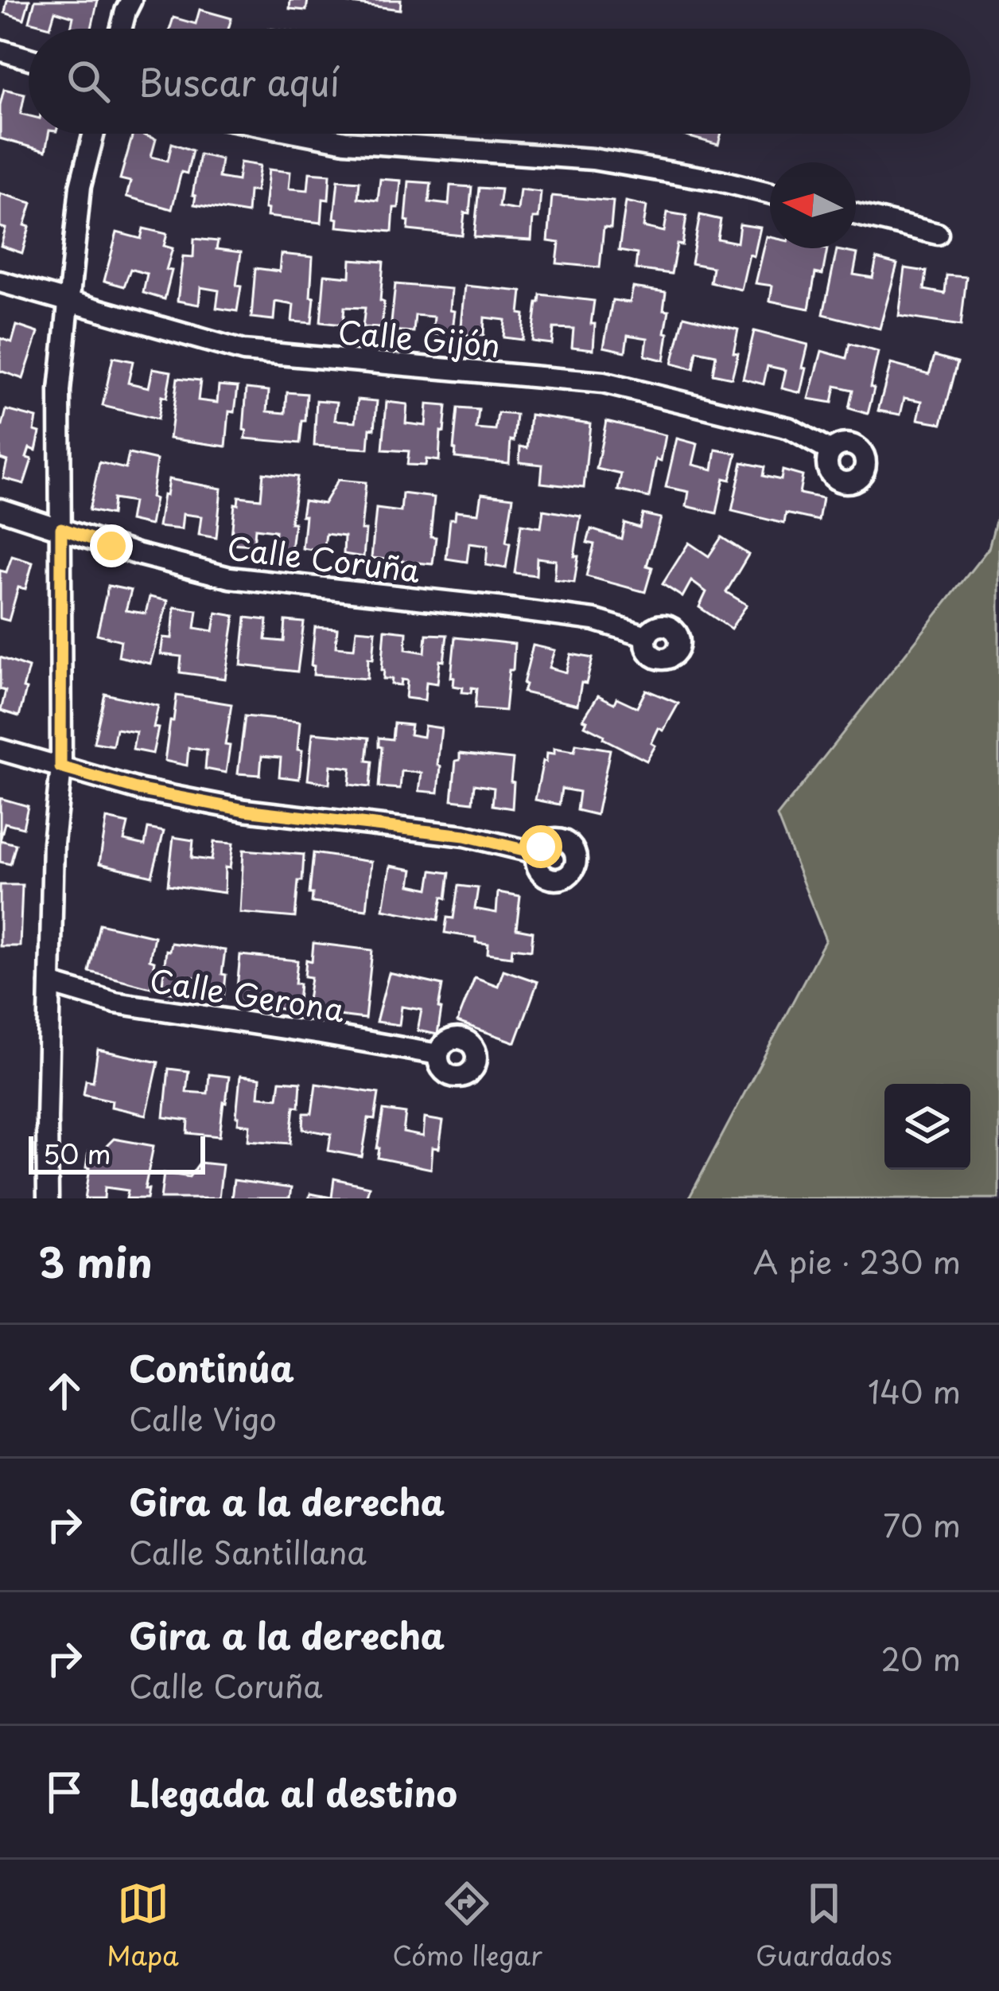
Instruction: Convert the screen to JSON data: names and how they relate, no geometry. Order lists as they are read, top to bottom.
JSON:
{
  "streets": {
    "street": ["Calle Gijón", "Calle Coruña", "Calle Gerona"]
  },
  "scale_bar": "50 m",
  "north": "left",
  "page": {
    "search": "Buscar aquí",
    "scale": "50 m",
    "heading": ["3 min", "A pie · 230 m"],
    "list": [
      ["Continúa", "Calle Vigo", "140 m"],
      ["Gira a la derecha", "Calle Santillana", "70 m"],
      ["Gira a la derecha", "Calle Coruña", "20 m"],
      "Llegada al destino"
    ],
    "nav": ["Mapa", "Cómo llegar", "Guardados"]
  }
}
